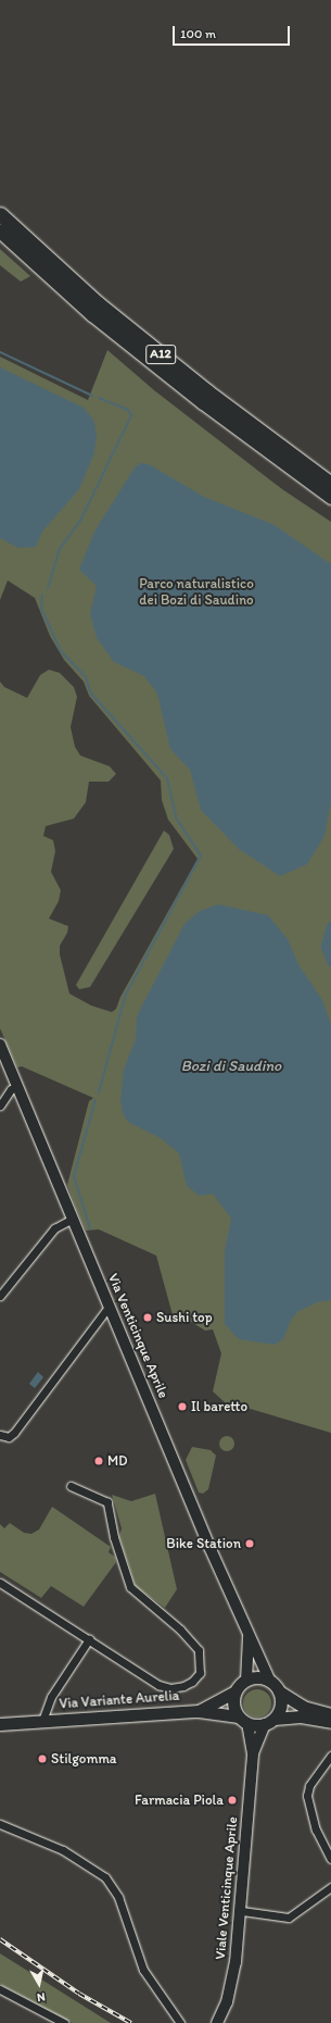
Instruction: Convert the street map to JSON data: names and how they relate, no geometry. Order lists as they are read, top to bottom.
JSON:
{
  "streets": {
    "highway": ["A12"],
    "main road": ["Via Venticinque Aprile", "Via Variante Aurelia", "Viale Venticinque Aprile"]
  },
  "crossings": [
    ["Via Venticinque Aprile", "Via Variante Aurelia"],
    ["Via Venticinque Aprile", "Viale Venticinque Aprile"],
    ["Via Variante Aurelia", "Viale Venticinque Aprile"]
  ],
  "water": ["Bozi di Saudino"],
  "parks": ["Parco naturalistico dei Bozi di Saudino"],
  "places": [
    "Sushi top",
    "Il baretto",
    "MD",
    "Bike Station",
    "Stilgomma",
    "Farmacia Piola"
  ],
  "scale_bar": "100 m",
  "north": "bottom"
}
